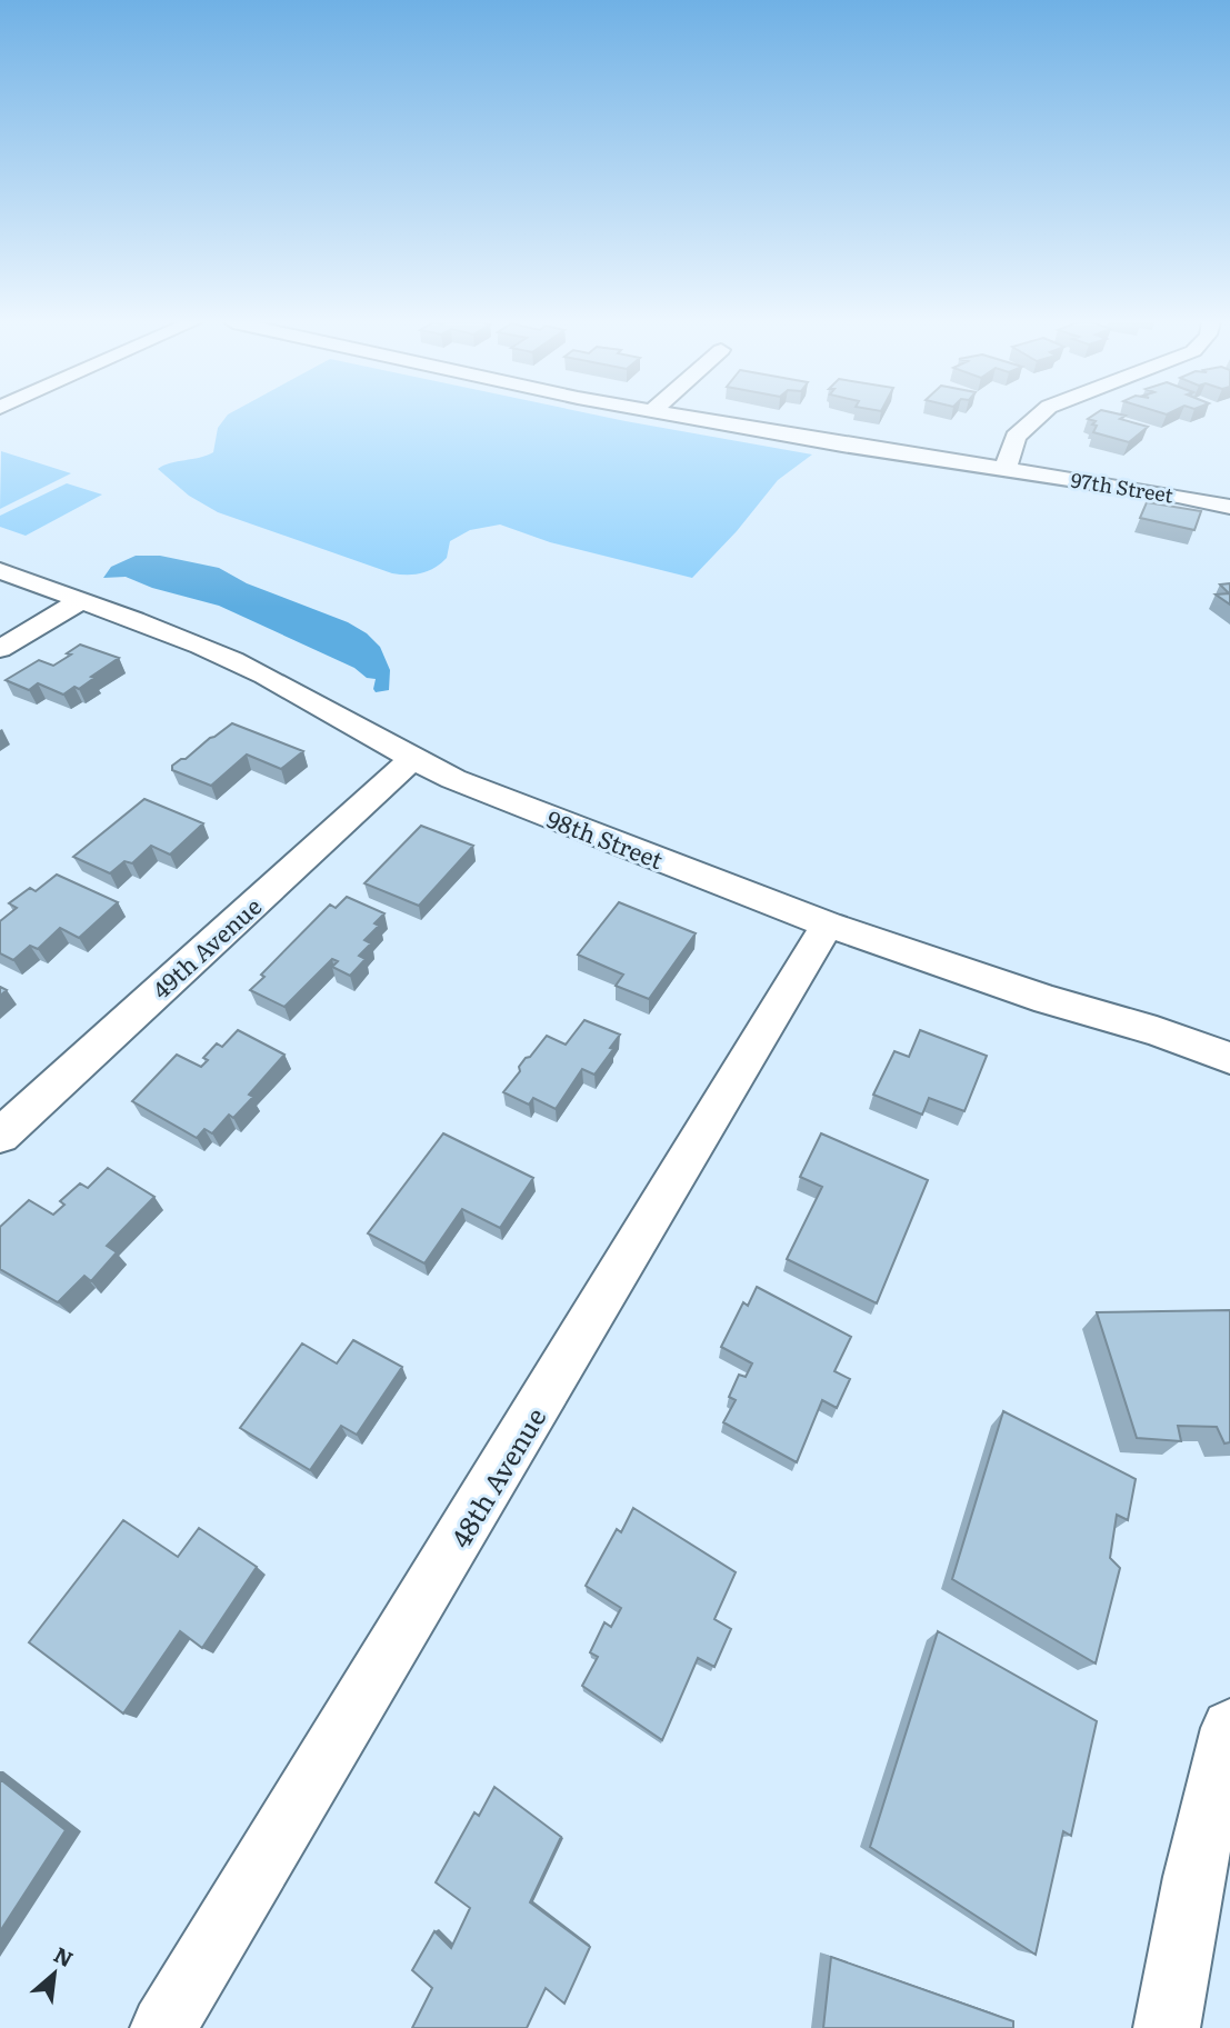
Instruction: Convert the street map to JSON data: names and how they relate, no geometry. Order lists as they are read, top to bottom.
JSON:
{
  "streets": {
    "street": [
      "97th Street",
      "98th Street",
      "49th Avenue",
      "48th Avenue"
    ]
  },
  "crossings": [
    ["98th Street", "49th Avenue"],
    ["98th Street", "48th Avenue"]
  ],
  "north": "top right"
}
